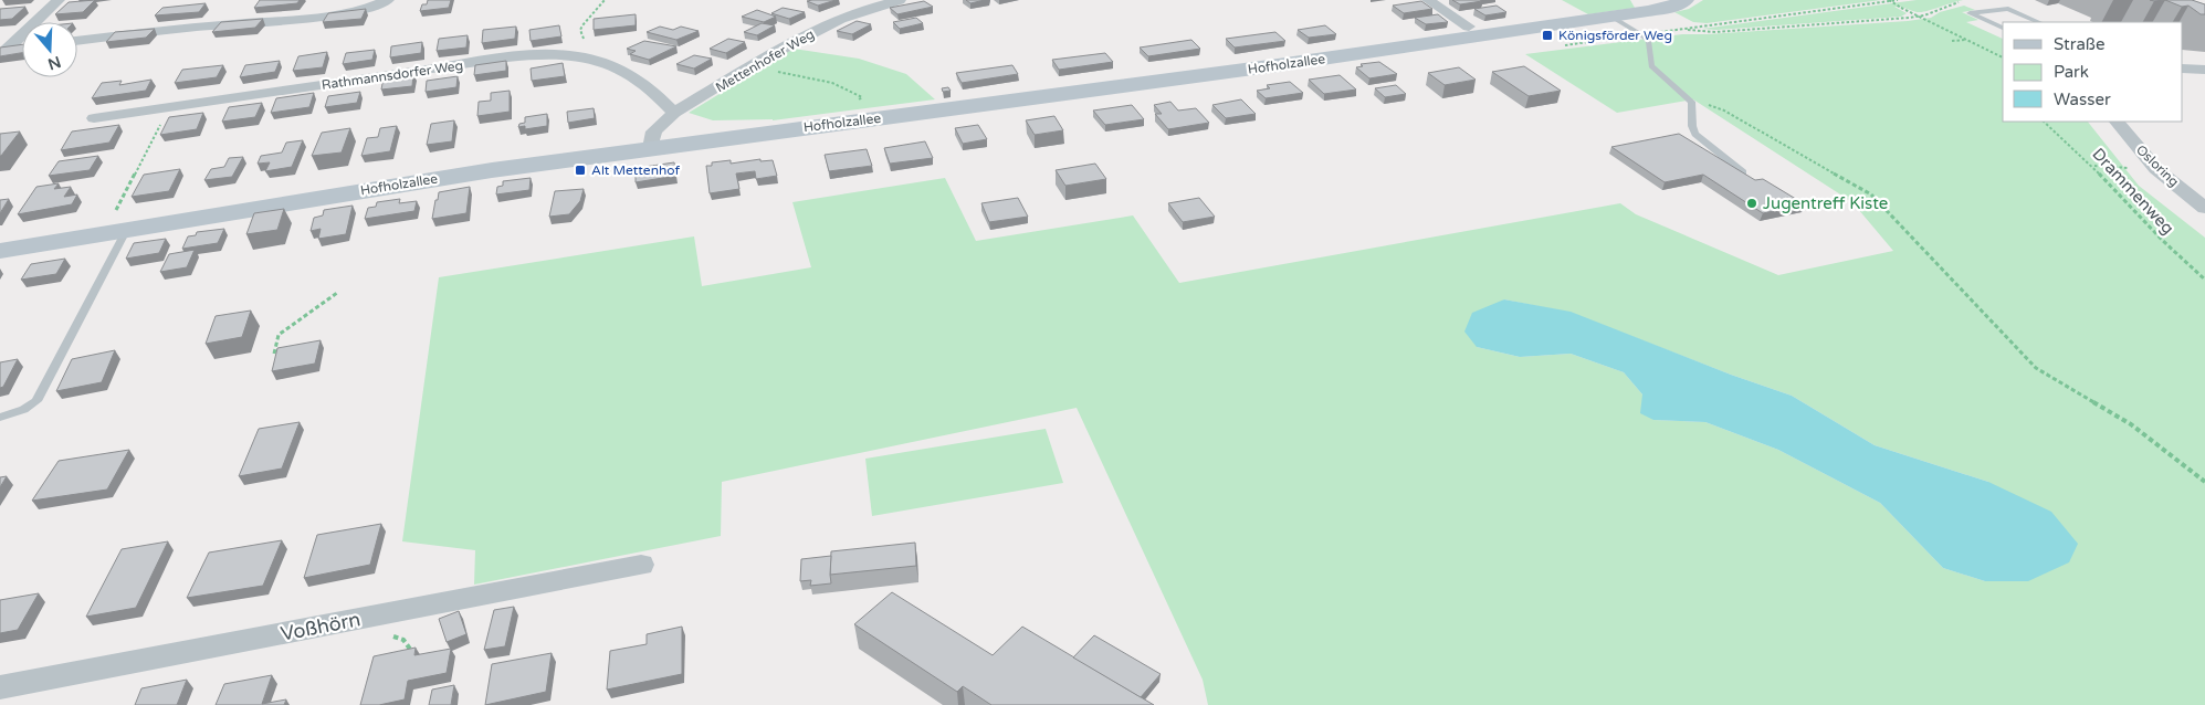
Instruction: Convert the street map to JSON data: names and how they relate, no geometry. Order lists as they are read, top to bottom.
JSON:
{
  "streets": {
    "street": [
      "Mettenhofer Weg",
      "Hofholzallee",
      "Rathmannsdorfer Weg",
      "Osloring",
      "Voßhörn"
    ],
    "path": ["Drammenweg"]
  },
  "crossings": [
    ["Mettenhofer Weg", "Hofholzallee"],
    ["Mettenhofer Weg", "Rathmannsdorfer Weg"]
  ],
  "places": {
    "transit": ["Königsförder Weg", "Alt Mettenhof"],
    "other": ["Jugentreff Kiste"]
  },
  "legend": ["Straße", "Park", "Wasser"],
  "north": "bottom"
}
